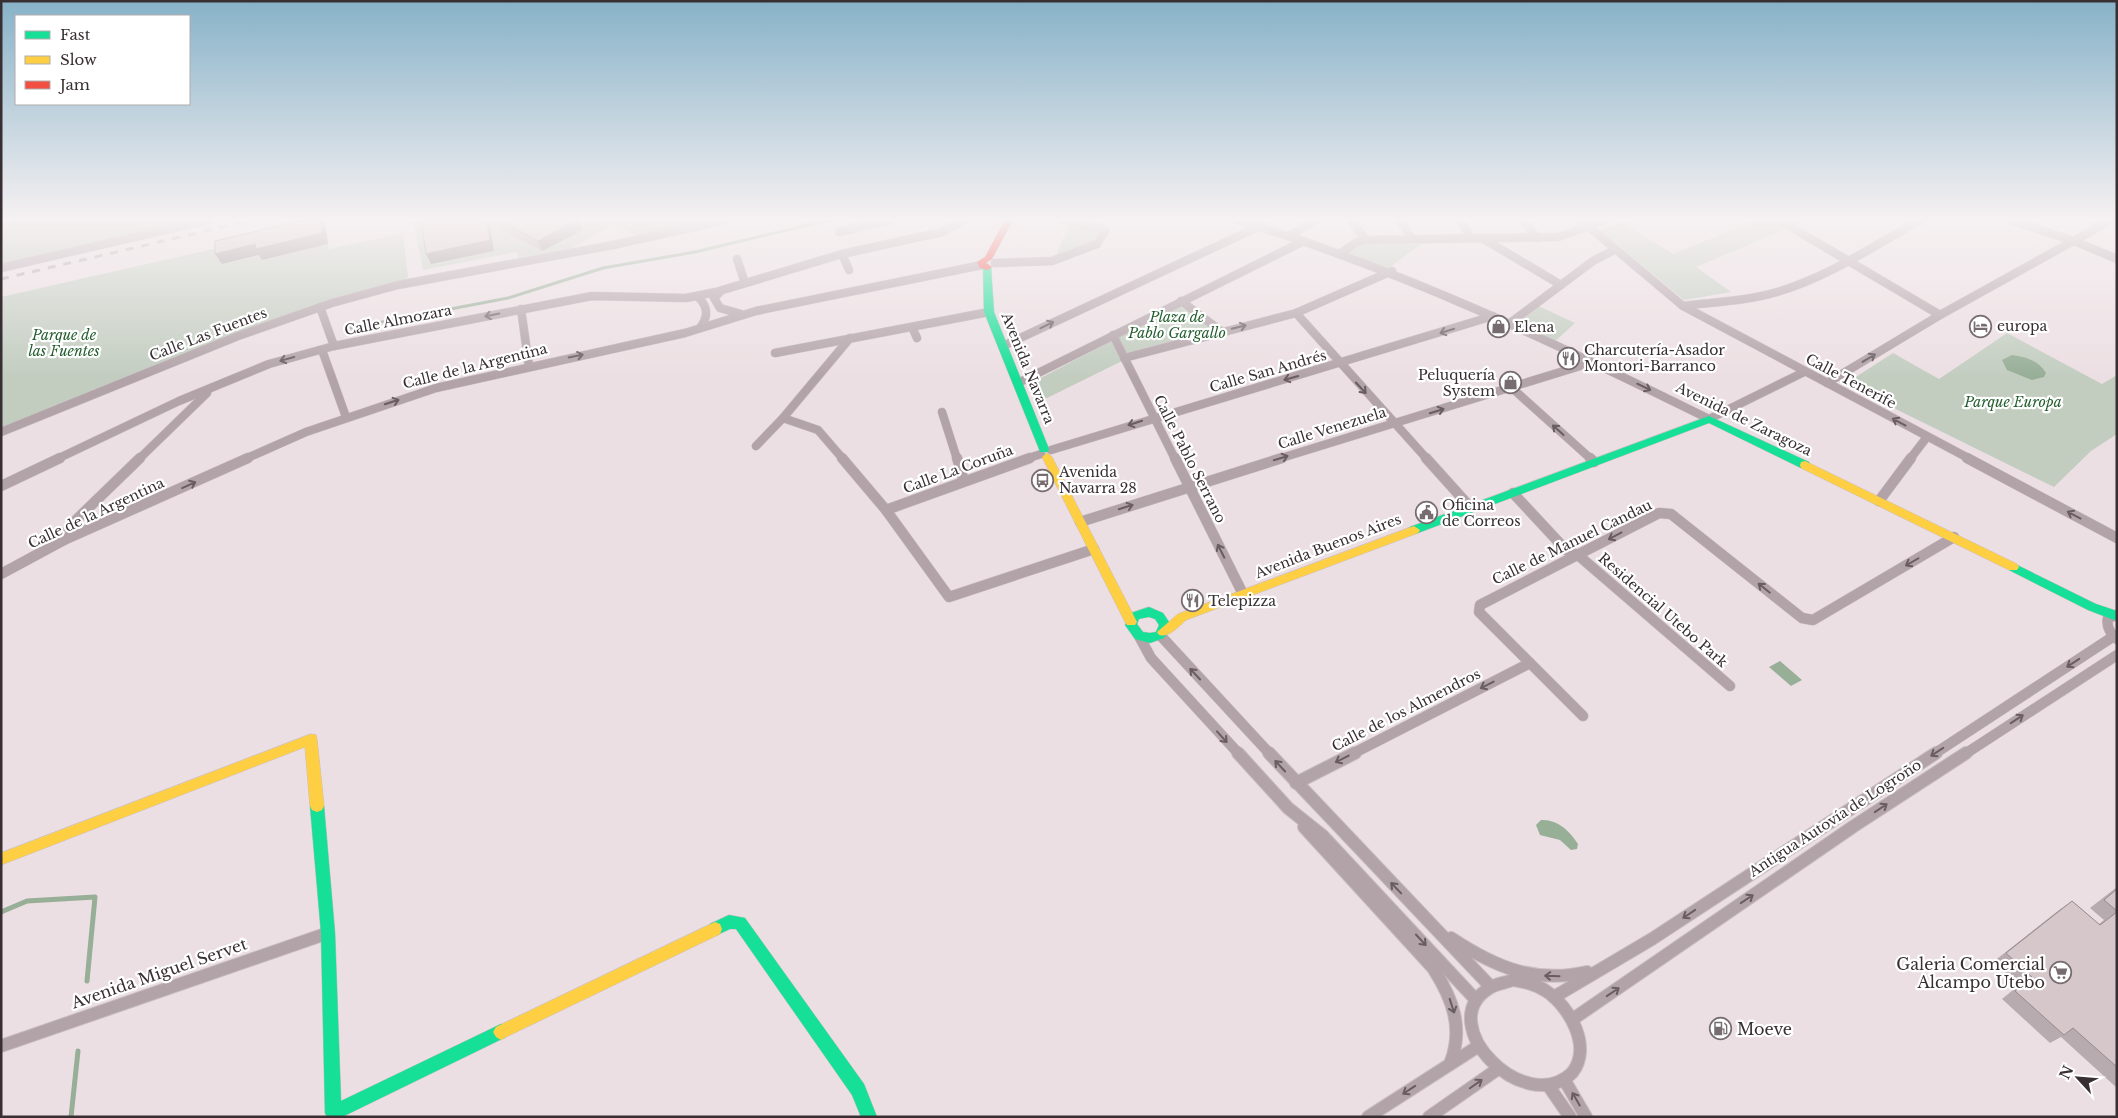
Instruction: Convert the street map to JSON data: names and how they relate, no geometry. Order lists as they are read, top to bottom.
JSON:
{
  "streets": {
    "street": [
      "Calle Almozara",
      "Calle Las Fuentes",
      "Calle de la Argentina",
      "Avenida Navarra",
      "Calle San Andrés",
      "Calle Tenerife",
      "Avenida de Zaragoza",
      "Calle Venezuela",
      "Calle Pablo Serrano",
      "Calle La Coruña",
      "Calle de Manuel Candau",
      "Avenida Buenos Aires",
      "Residencial Utebo Park",
      "Calle de los Almendros",
      "Antigua Autovía de Logroño",
      "Avenida Miguel Servet"
    ]
  },
  "crossings": [
    ["Avenida Navarra", "Calle San Andrés"],
    ["Avenida Navarra", "Calle Venezuela"],
    ["Avenida Navarra", "Calle La Coruña"],
    ["Avenida Navarra", "Avenida Buenos Aires"],
    ["Calle San Andrés", "Avenida de Zaragoza"],
    ["Calle San Andrés", "Calle Pablo Serrano"],
    ["Calle San Andrés", "Calle La Coruña"],
    ["Avenida de Zaragoza", "Calle Venezuela"],
    ["Avenida de Zaragoza", "Calle de Manuel Candau"],
    ["Avenida de Zaragoza", "Avenida Buenos Aires"],
    ["Calle Venezuela", "Calle Pablo Serrano"],
    ["Calle Pablo Serrano", "Avenida Buenos Aires"],
    ["Calle de Manuel Candau", "Residencial Utebo Park"],
    ["Calle de Manuel Candau", "Calle de los Almendros"],
    ["Avenida Buenos Aires", "Residencial Utebo Park"]
  ],
  "one_way": [
    "Calle Almozara",
    "Calle de la Argentina",
    "Calle Tenerife",
    "Calle Venezuela",
    "Calle Pablo Serrano",
    "Calle de Manuel Candau",
    "Calle de los Almendros"
  ],
  "parks": ["Plaza de Pablo Gargallo", "Parque de las Fuentes", "Parque Europa"],
  "places": {
    "hotel": ["europa"],
    "shop": ["Elena", "Peluquería System"],
    "restaurant": ["Charcutería-Asador Montori-Barranco", "Telepizza"],
    "bus stop": ["Avenida Navarra 28"],
    "public building": ["Oficina de Correos"],
    "supermarket": ["Galeria Comercial Alcampo Utebo"],
    "fuel station": ["Moeve"]
  },
  "legend": ["Fast", "Slow", "Jam"],
  "north": "top left"
}
